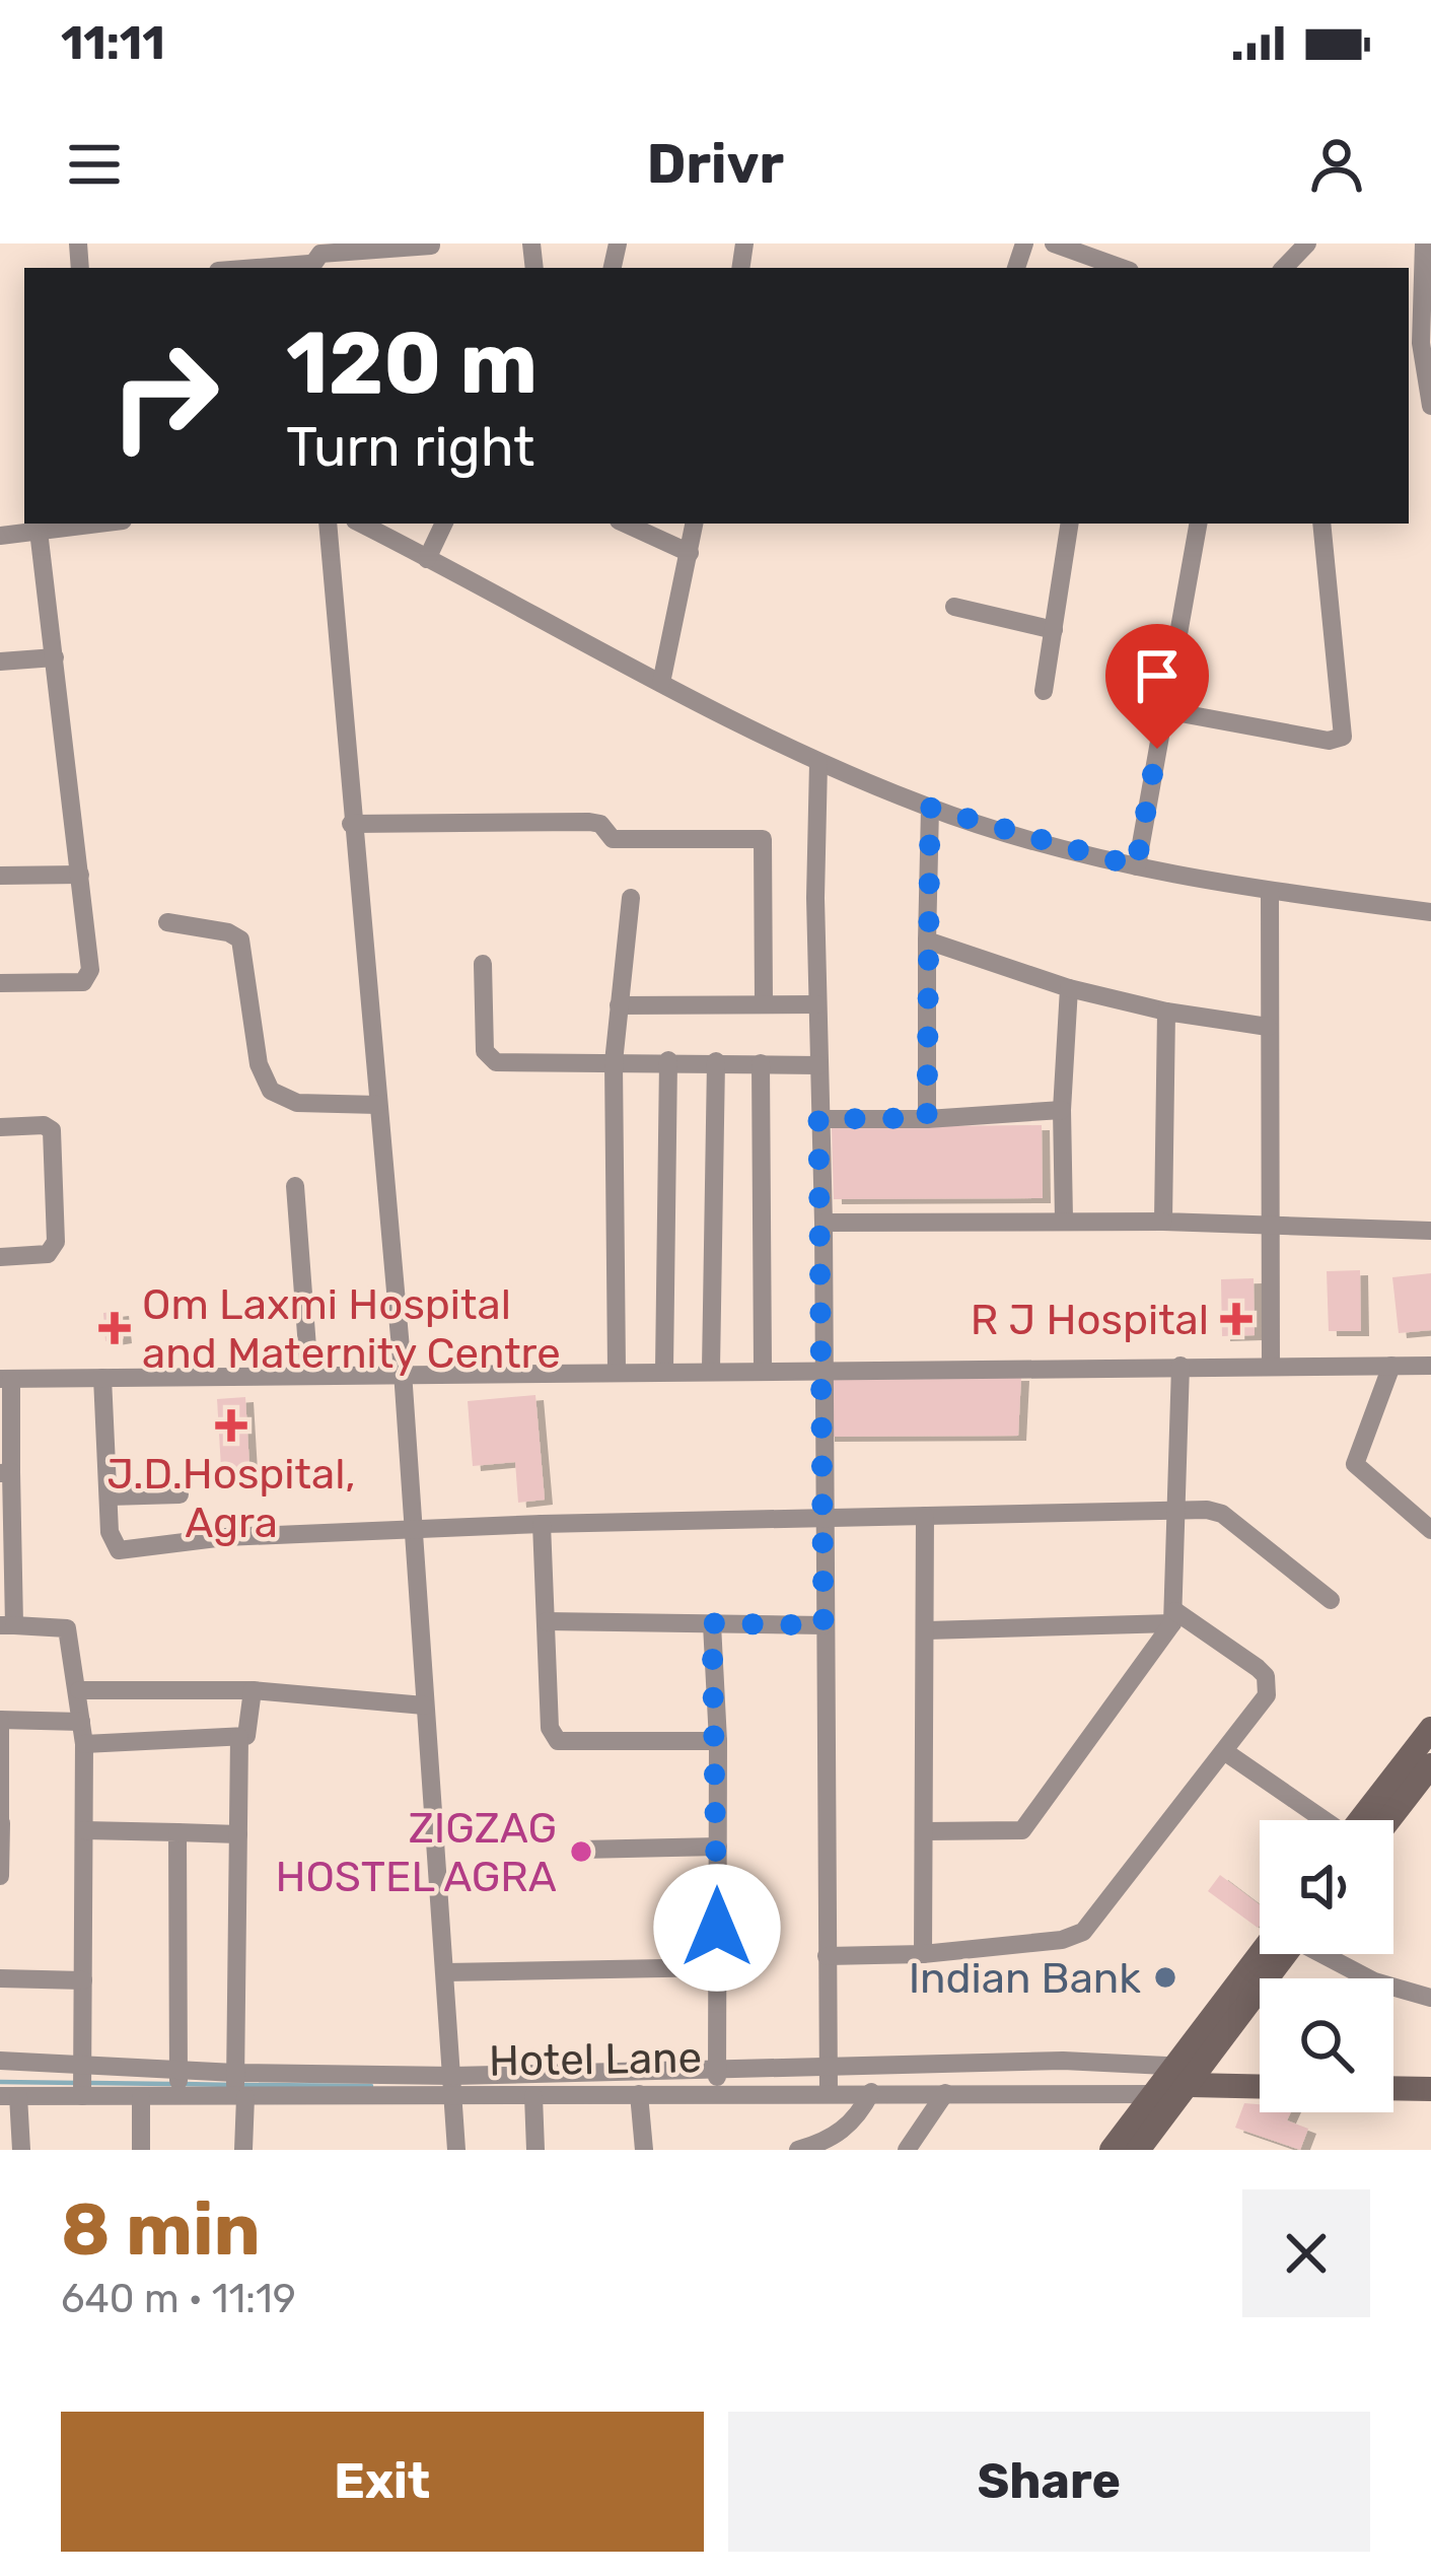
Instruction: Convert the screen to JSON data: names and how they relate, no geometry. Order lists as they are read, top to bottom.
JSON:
{
  "streets": {
    "street": ["Hotel Lane"]
  },
  "places": {
    "health": ["R J Hospital", "Om Laxmi Hospital and Maternity Centre", "J.D.Hospital, Agra"],
    "other": ["ZIGZAG HOSTEL AGRA", "Indian Bank"]
  },
  "page": {
    "status": "11:11",
    "header": "Drivr",
    "turn": ["120 m", "Turn right"],
    "heading": ["8 min", "640 m · 11:19"],
    "buttons": ["Exit", "Share"]
  }
}
